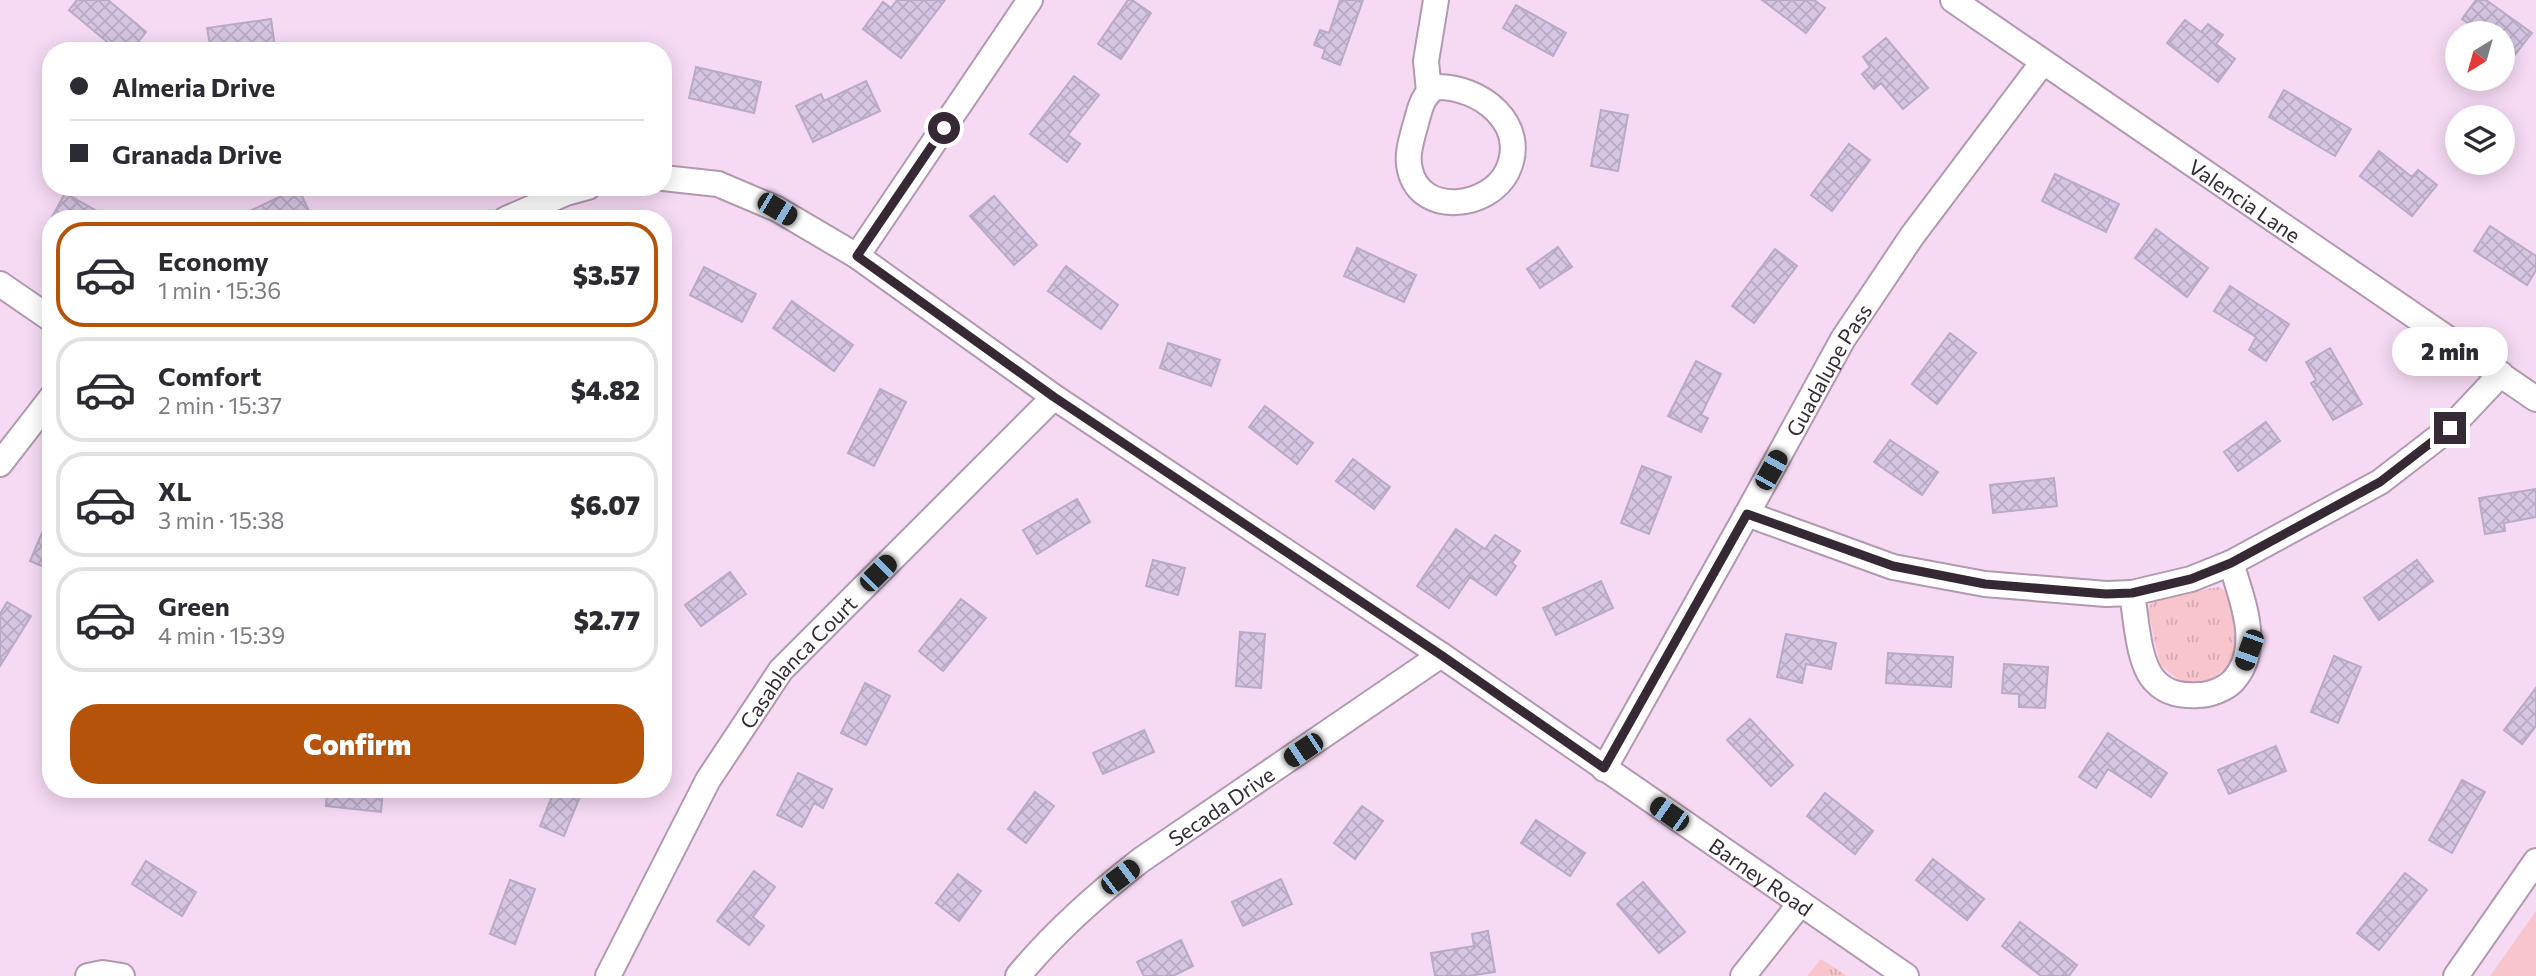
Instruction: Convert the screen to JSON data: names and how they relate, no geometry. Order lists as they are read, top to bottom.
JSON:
{
  "streets": {
    "street": [
      "Valencia Lane",
      "Guadalupe Pass",
      "Casablanca Court",
      "Secada Drive",
      "Barney Road"
    ]
  },
  "crossings": [
    ["Valencia Lane", "Guadalupe Pass"],
    ["Guadalupe Pass", "Barney Road"],
    ["Casablanca Court", "Barney Road"],
    ["Secada Drive", "Barney Road"]
  ],
  "north": "bottom left",
  "page": {
    "banner": ["Almeria Drive", "Granada Drive"],
    "list": [
      {
        "name": "Economy",
        "note": "1 min · 15:36",
        "value": "$3.57"
      },
      {
        "name": "Comfort",
        "note": "2 min · 15:37",
        "value": "$4.82"
      },
      {
        "name": "XL",
        "note": "3 min · 15:38",
        "value": "$6.07"
      },
      {
        "name": "Green",
        "note": "4 min · 15:39",
        "value": "$2.77"
      }
    ],
    "bubble": "2 min",
    "buttons": "Confirm"
  }
}
